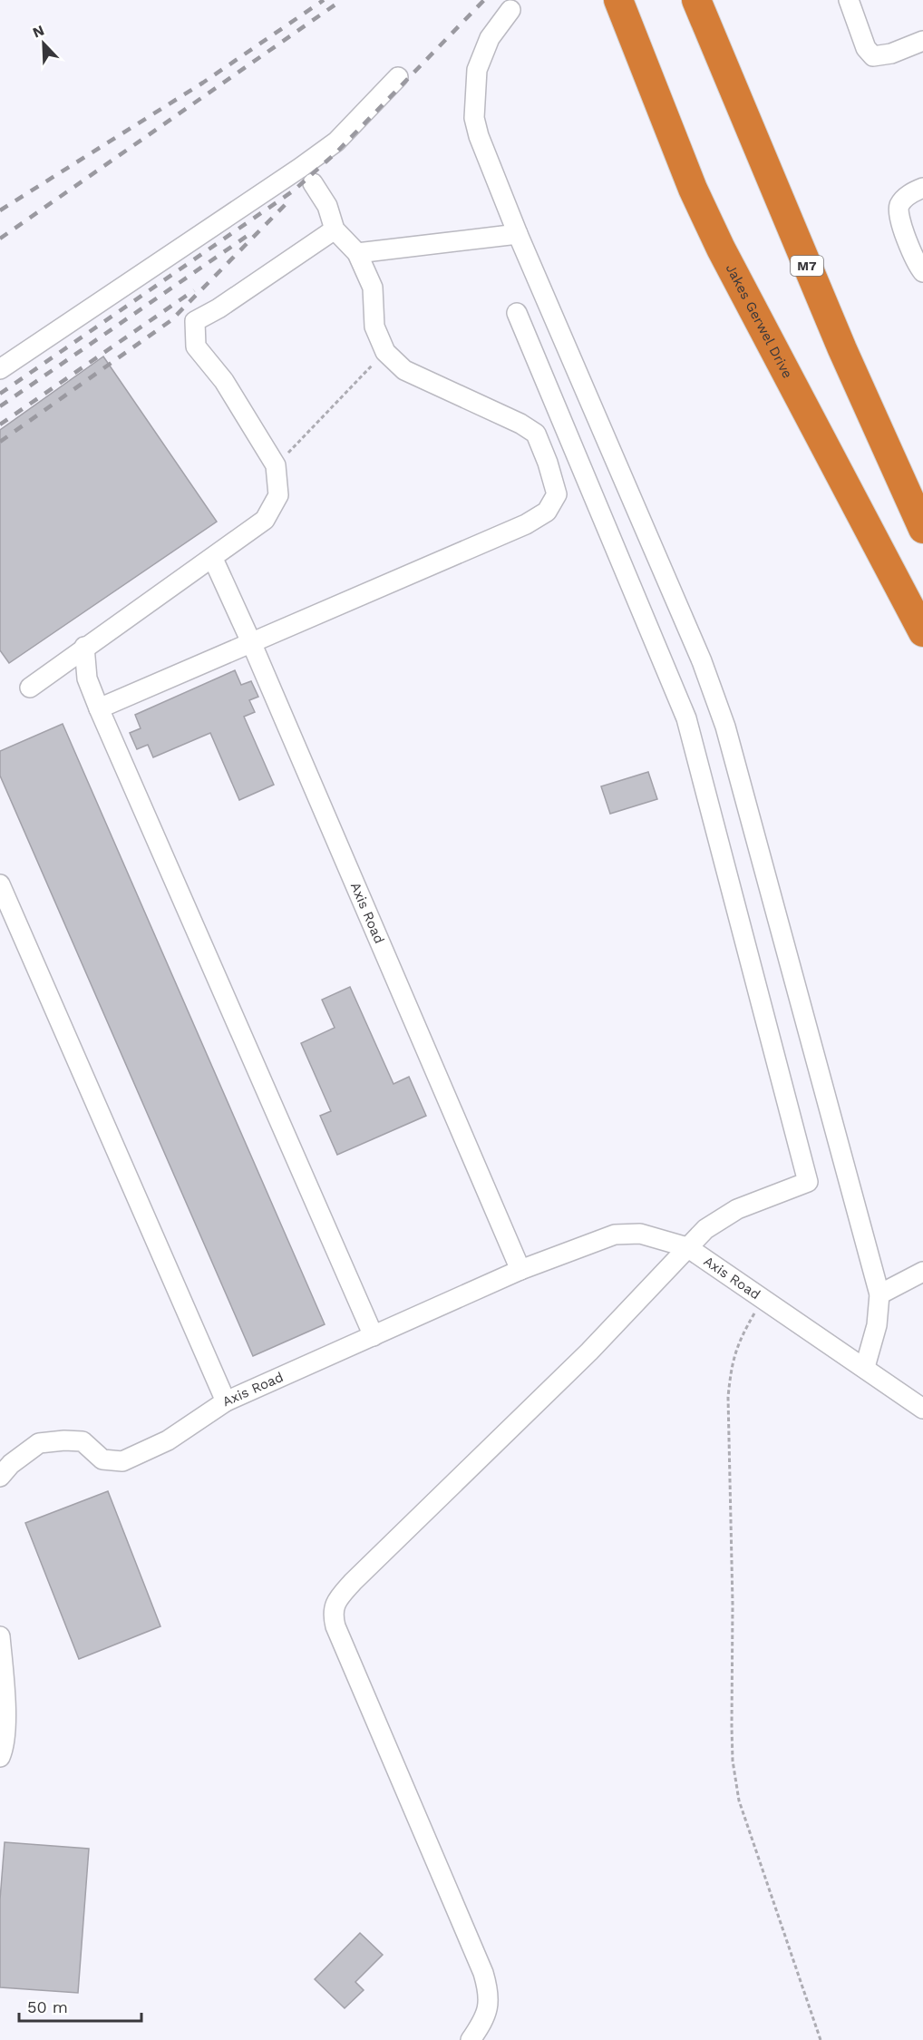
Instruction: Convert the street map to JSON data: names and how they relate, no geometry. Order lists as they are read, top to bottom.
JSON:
{
  "streets": {
    "highway": ["M7", "Jakes Gerwel Drive"],
    "street": ["Axis Road"]
  },
  "scale_bar": "50 m",
  "north": "top left"
}
